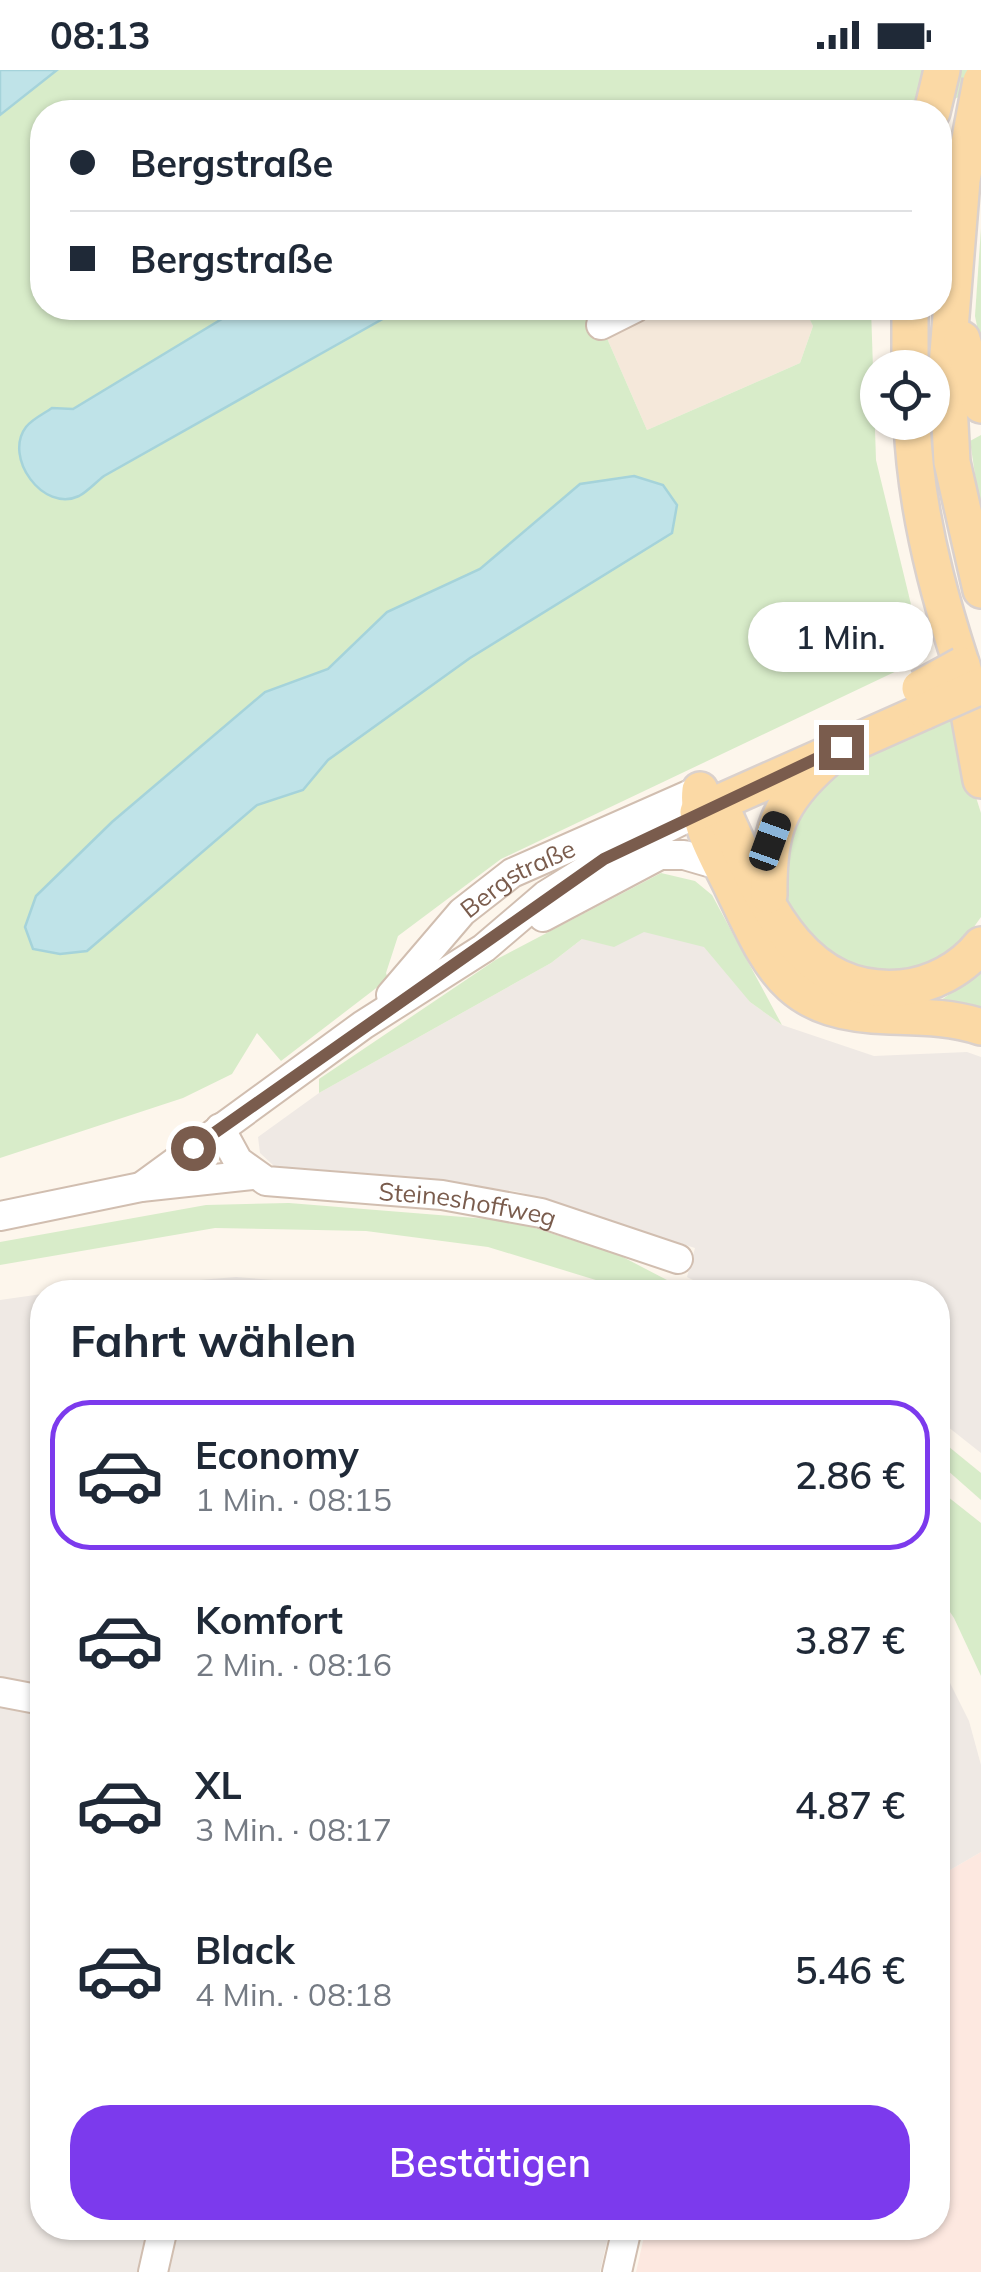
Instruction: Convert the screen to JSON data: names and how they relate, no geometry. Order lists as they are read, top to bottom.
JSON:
{
  "streets": {
    "main road": ["Bergstraße"],
    "street": ["Steineshoffweg"]
  },
  "crossings": [
    ["Bergstraße", "Steineshoffweg"]
  ],
  "page": {
    "status": "08:13",
    "banner": ["Bergstraße", "Bergstraße"],
    "bubble": "1 Min.",
    "heading": "Fahrt wählen",
    "list": [
      {
        "name": "Economy",
        "note": "1 Min. · 08:15",
        "value": "2.86 €"
      },
      {
        "name": "Komfort",
        "note": "2 Min. · 08:16",
        "value": "3.87 €"
      },
      {
        "name": "XL",
        "note": "3 Min. · 08:17",
        "value": "4.87 €"
      },
      {
        "name": "Black",
        "note": "4 Min. · 08:18",
        "value": "5.46 €"
      }
    ],
    "buttons": "Bestätigen"
  }
}
